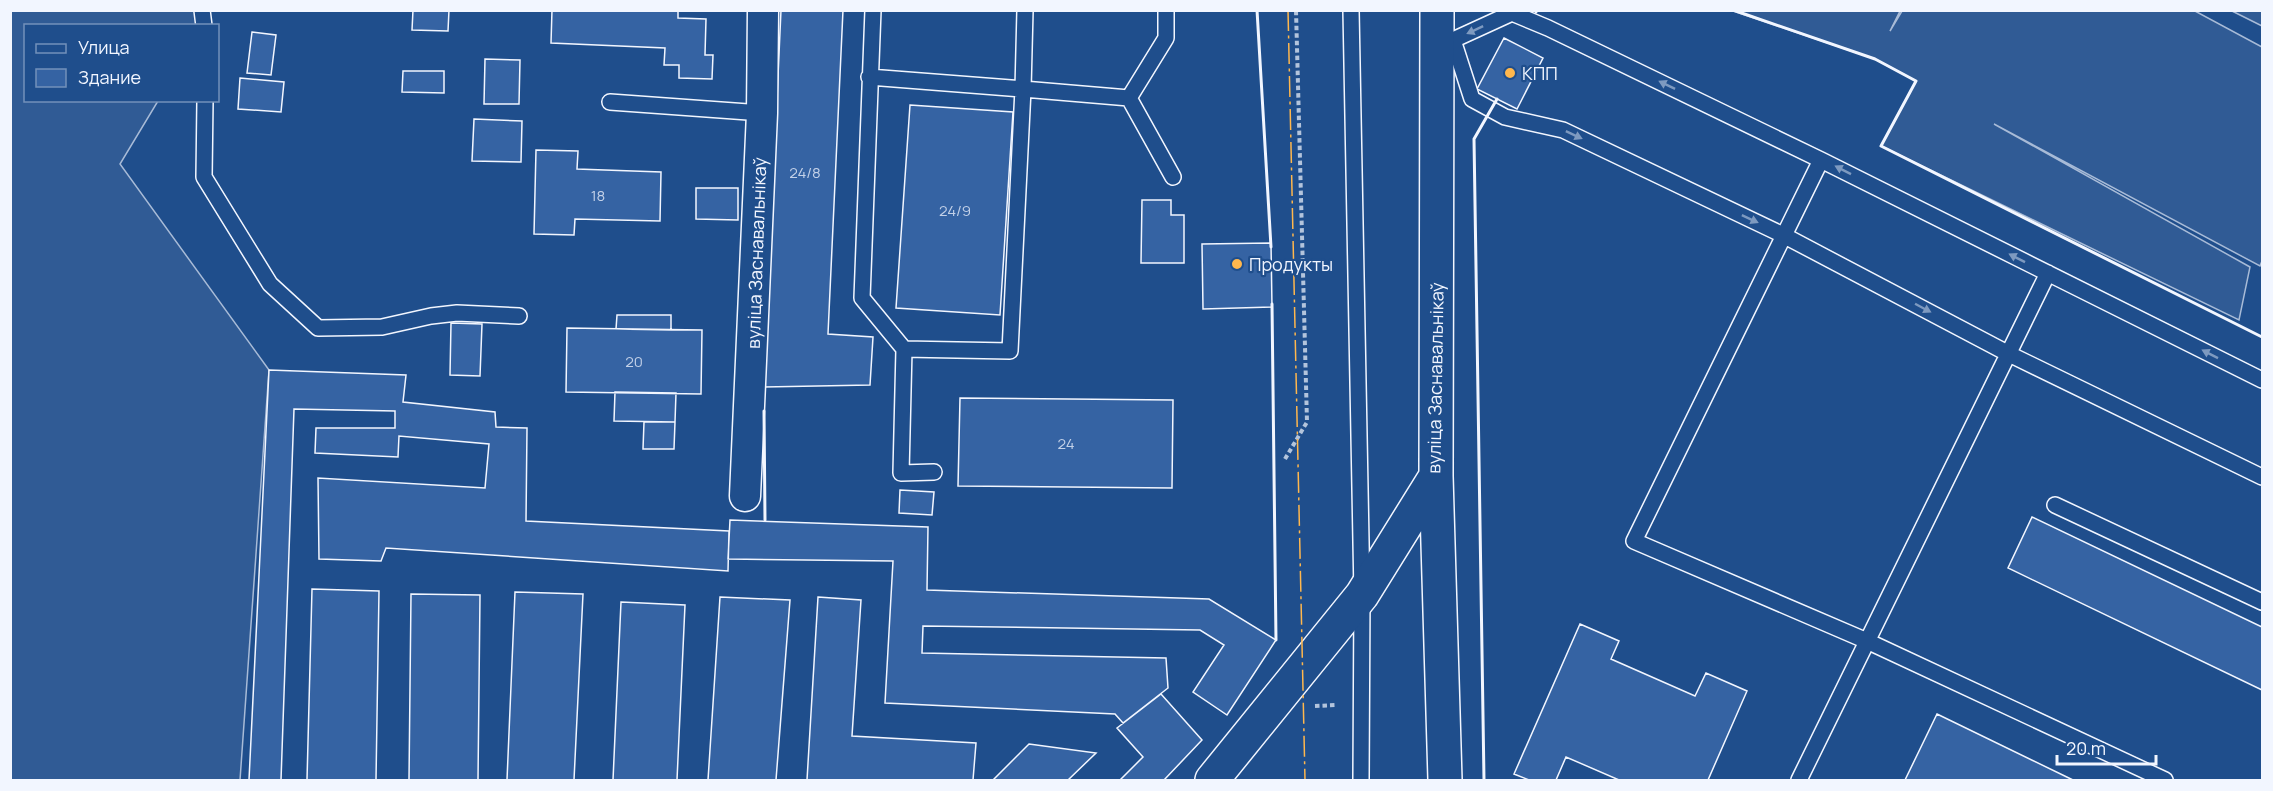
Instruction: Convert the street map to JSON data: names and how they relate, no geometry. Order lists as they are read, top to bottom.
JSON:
{
  "streets": {
    "main road": ["вуліца Заснавальнікаў"]
  },
  "places": ["КПП", "Продукты"],
  "house_numbers": [
    "24/8",
    "18",
    "24/9",
    "20",
    "24"
  ],
  "legend": ["Улица", "Здание"],
  "scale_bar": "20 m"
}
